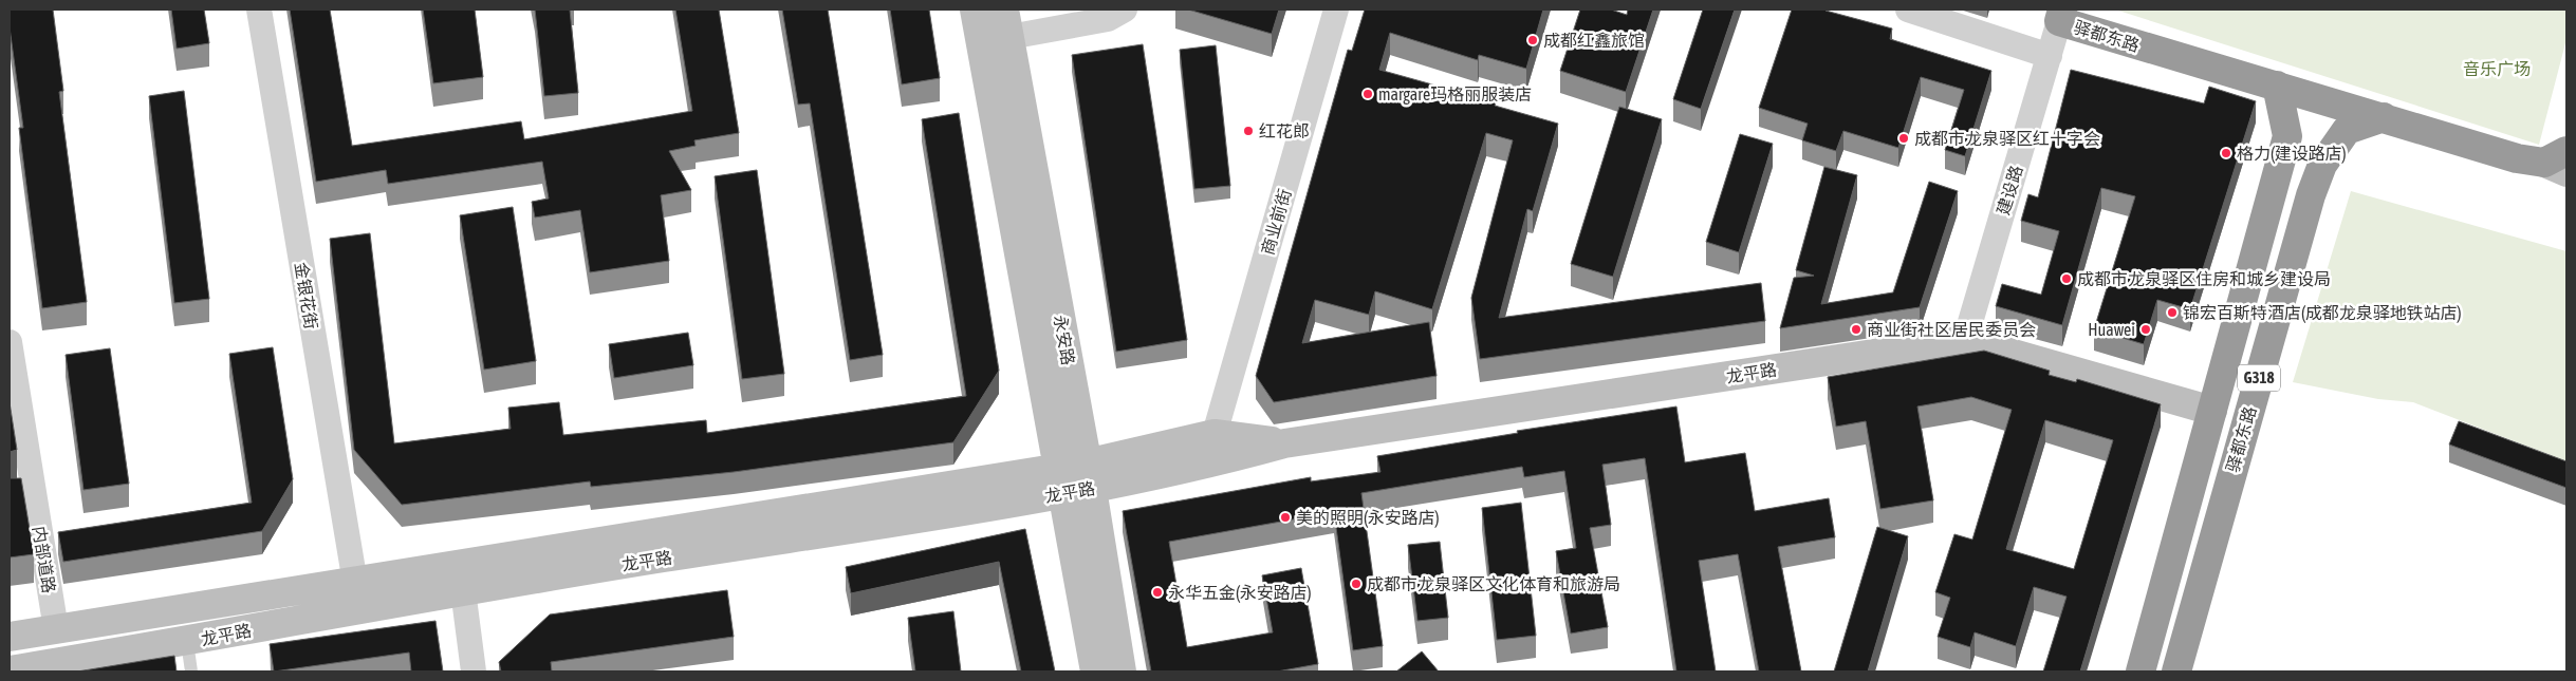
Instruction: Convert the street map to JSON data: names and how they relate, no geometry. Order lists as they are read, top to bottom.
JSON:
{
  "streets": {
    "highway": ["驿都东路", "G318"],
    "street": [
      "建设路",
      "商业前街",
      "金银花街",
      "永安路",
      "龙平路",
      "内部道路"
    ]
  },
  "crossings": [
    ["驿都东路", "建设路"],
    ["驿都东路", "龙平路"],
    ["建设路", "龙平路"],
    ["商业前街", "龙平路"],
    ["金银花街", "龙平路"],
    ["永安路", "龙平路"],
    ["龙平路", "内部道路"]
  ],
  "parks": ["音乐广场"],
  "places": [
    "成都红鑫旅馆",
    "margare玛格丽服装店",
    "红花郎",
    "成都市龙泉驿区红十字会",
    "格力(建设路店)",
    "成都市龙泉驿区住房和城乡建设局",
    "锦宏百斯特酒店(成都龙泉驿地铁站店)",
    "商业街社区居民委员会",
    "Huawei",
    "美的照明(永安路店)",
    "成都市龙泉驿区文化体育和旅游局",
    "永华五金(永安路店)"
  ]
}
